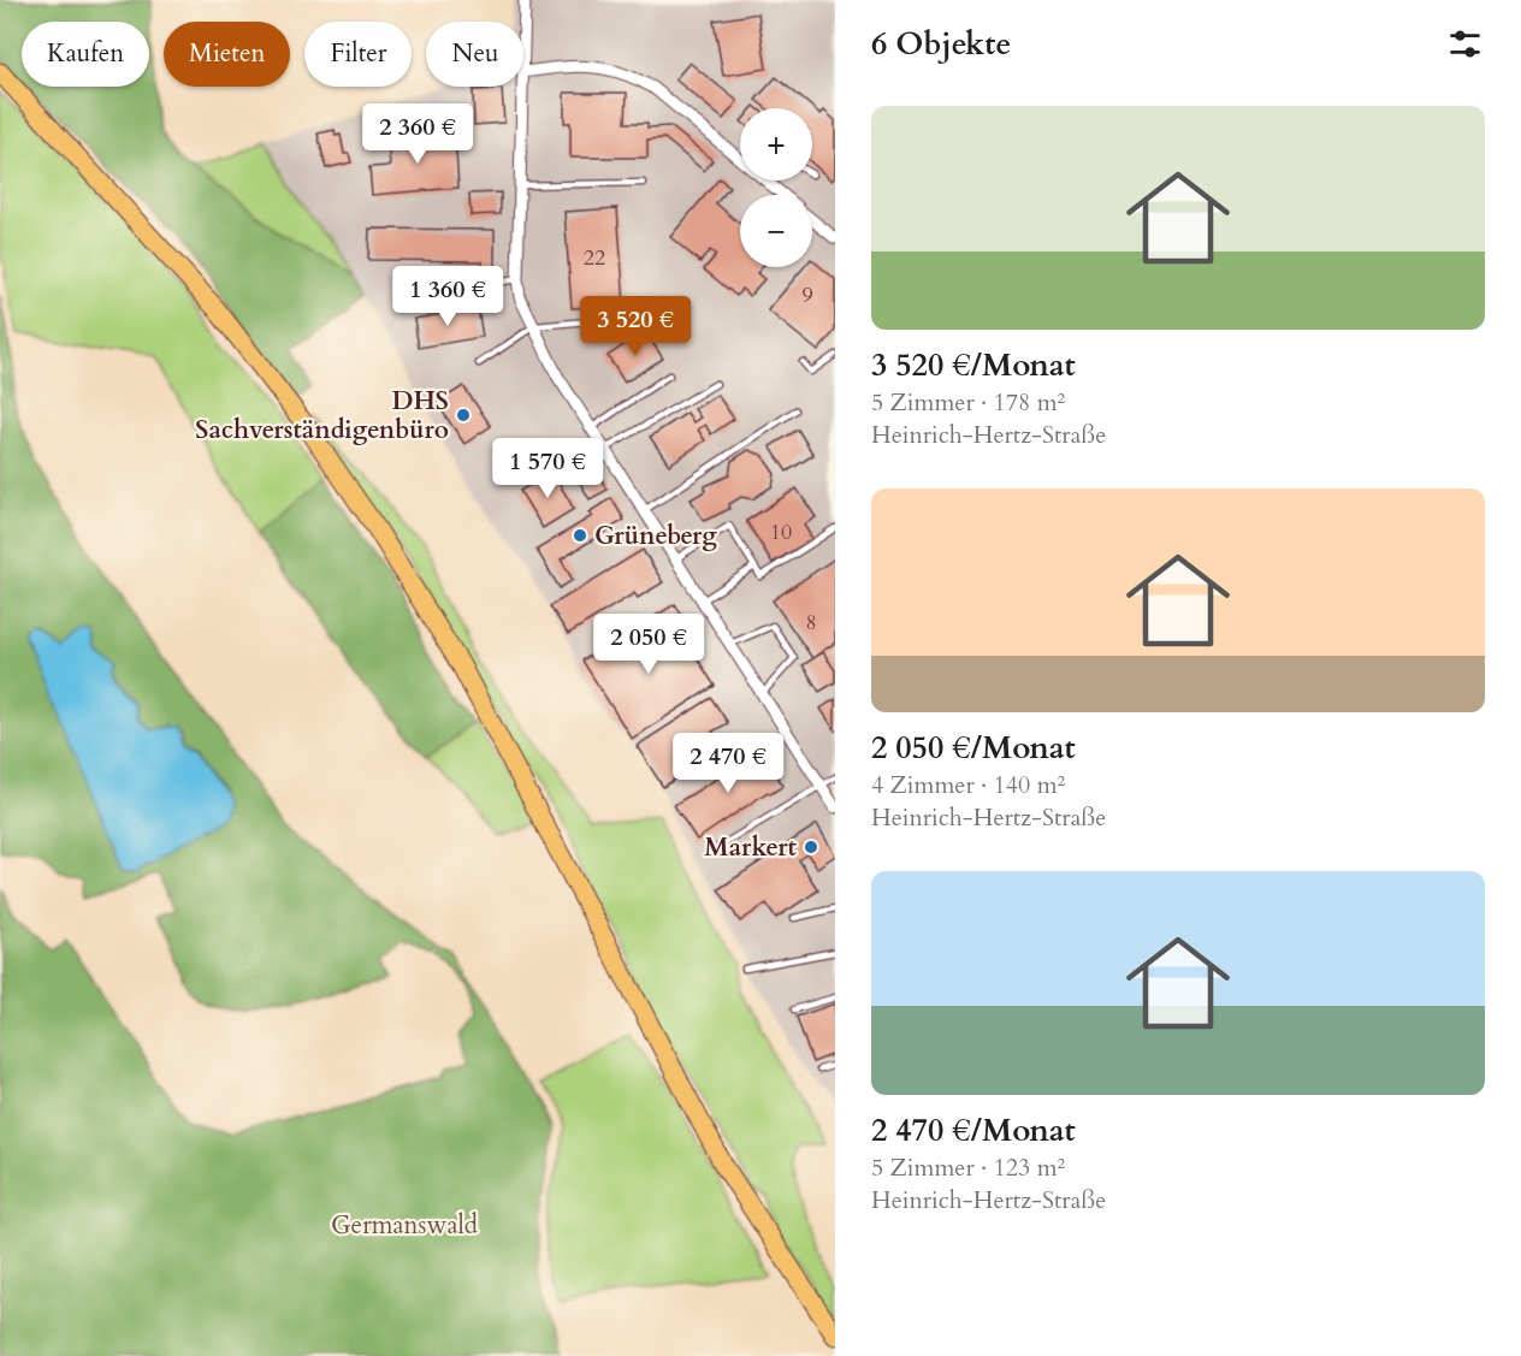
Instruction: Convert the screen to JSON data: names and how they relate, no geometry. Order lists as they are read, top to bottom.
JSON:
{
  "parks": ["Germanswald"],
  "places": ["DHS Sachverständigenbüro", "Grüneberg", "Markert"],
  "house_numbers": [
    "22",
    "9",
    "10",
    "8"
  ],
  "page": {
    "heading": "6 Objekte",
    "chip": [
      "Kaufen",
      "Mieten",
      "Filter",
      "Neu"
    ],
    "list": [
      {
        "name": "3 520 €/Monat",
        "note": "5 Zimmer · 178 m² · Heinrich-Hertz-Straße"
      },
      {
        "name": "2 050 €/Monat",
        "note": "4 Zimmer · 140 m² · Heinrich-Hertz-Straße"
      },
      {
        "name": "2 470 €/Monat",
        "note": "5 Zimmer · 123 m² · Heinrich-Hertz-Straße"
      }
    ],
    "price": [
      "2 360 €",
      "1 360 €",
      "3 520 €",
      "1 570 €",
      "2 050 €",
      "2 470 €"
    ],
    "map_buttons": ["+", "−"]
  }
}
